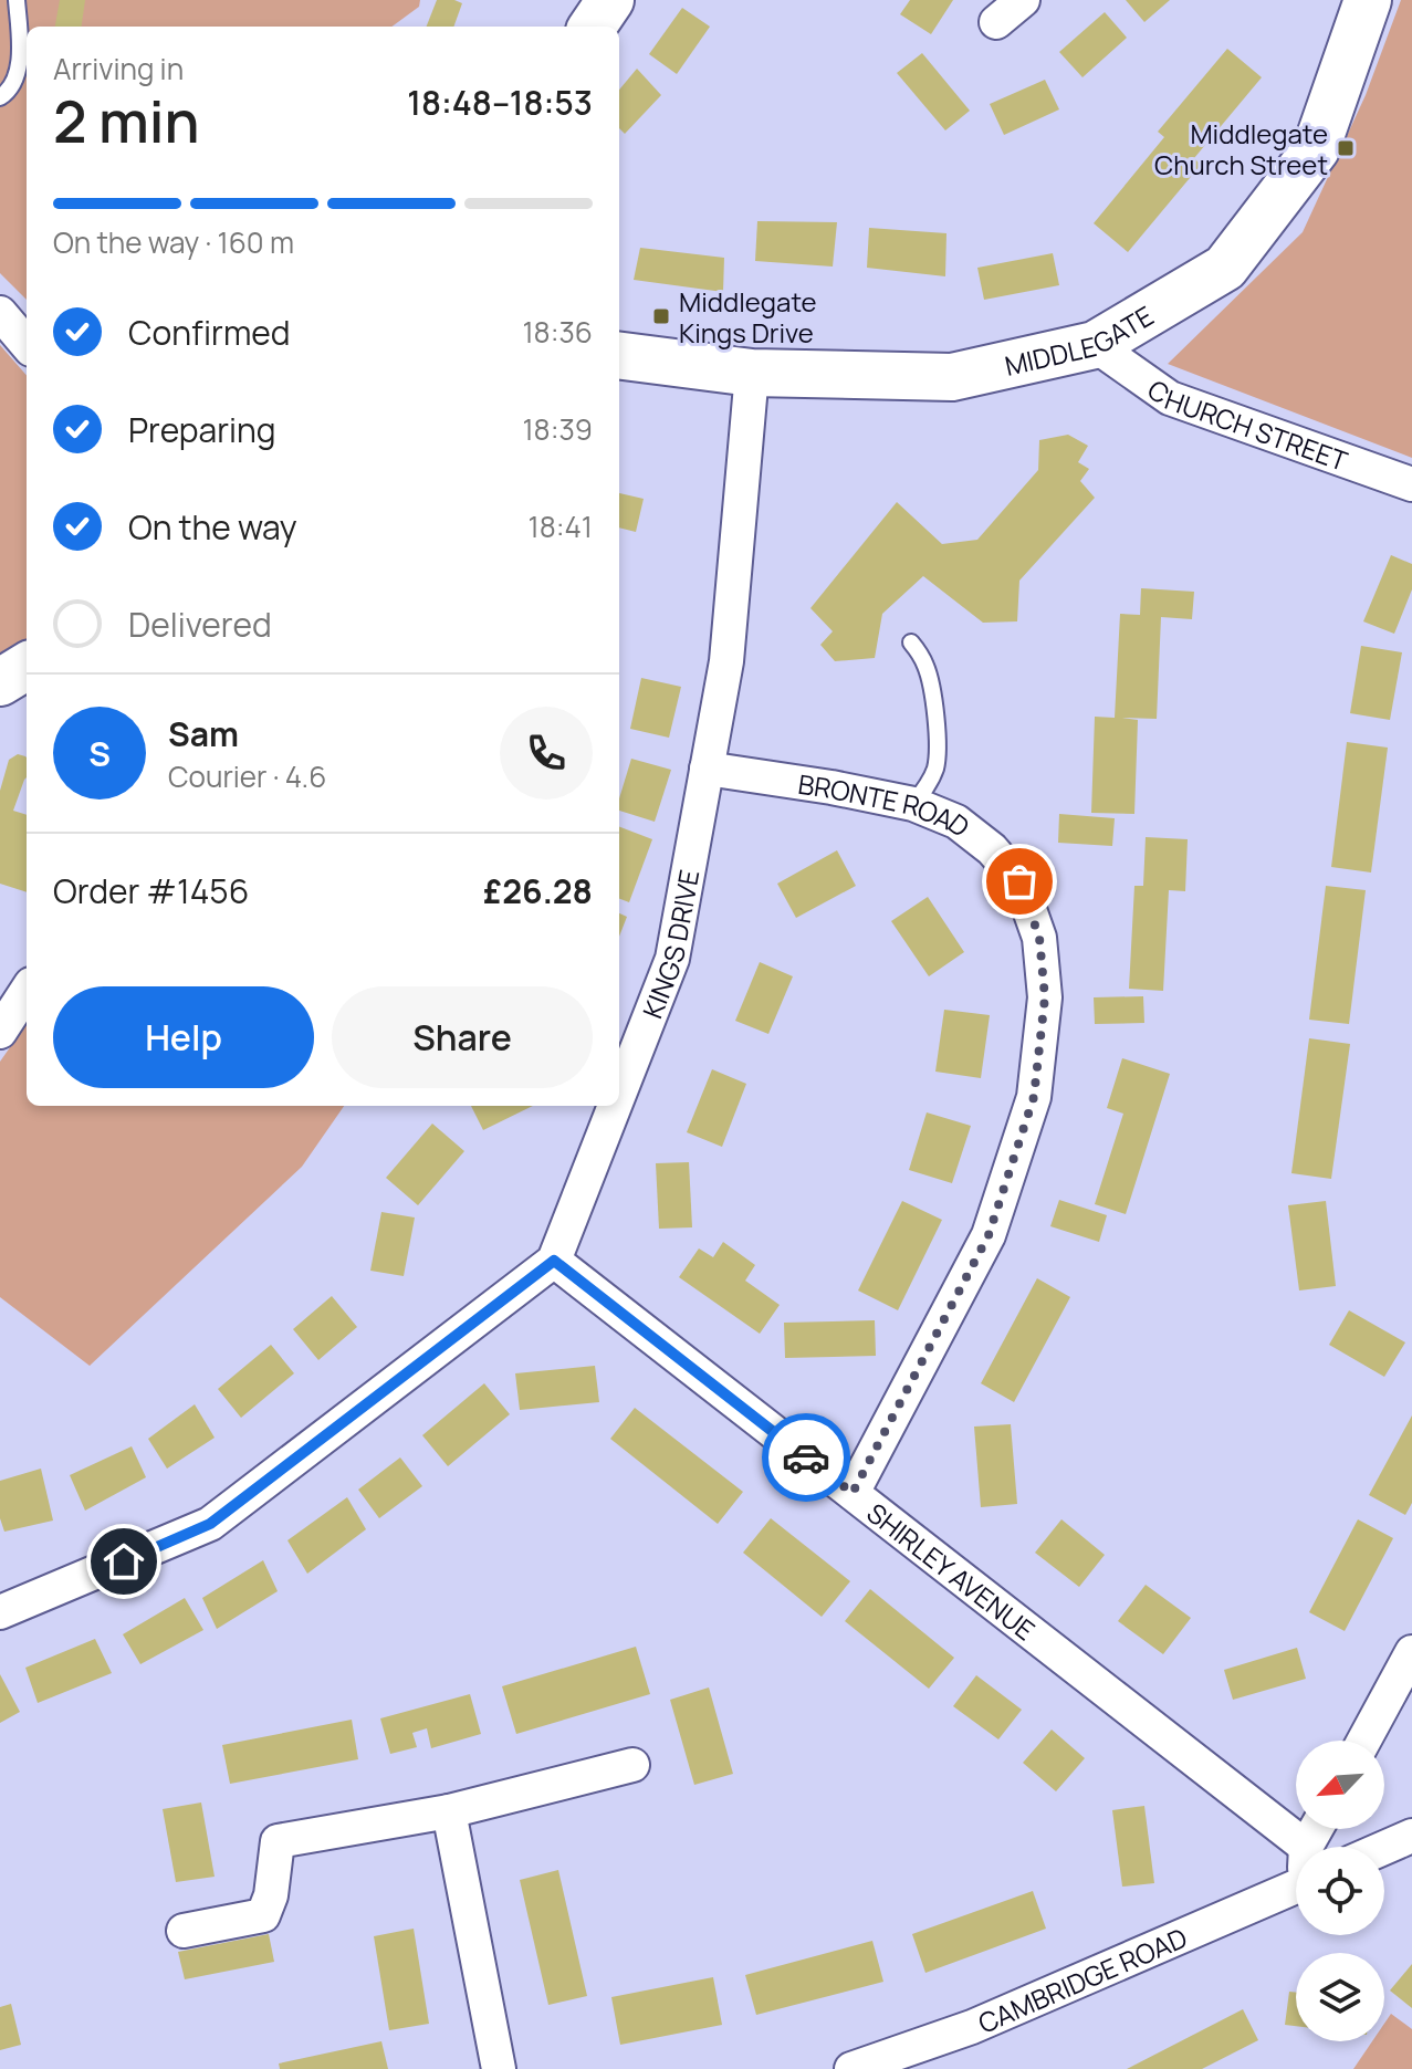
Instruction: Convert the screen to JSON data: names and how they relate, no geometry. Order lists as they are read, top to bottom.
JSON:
{
  "streets": {
    "street": [
      "MIDDLEGATE",
      "CHURCH STREET",
      "BRONTE ROAD",
      "KINGS DRIVE",
      "SHIRLEY AVENUE",
      "CAMBRIDGE ROAD"
    ]
  },
  "crossings": [
    ["MIDDLEGATE", "CHURCH STREET"],
    ["MIDDLEGATE", "KINGS DRIVE"],
    ["BRONTE ROAD", "KINGS DRIVE"],
    ["BRONTE ROAD", "SHIRLEY AVENUE"],
    ["KINGS DRIVE", "SHIRLEY AVENUE"]
  ],
  "places": {
    "transit": ["Middlegate Church Street", "Middlegate Kings Drive"]
  },
  "north": "bottom left",
  "page": {
    "heading": ["2 min", "Arriving in", "18:48–18:53"],
    "panel": [
      "Sam",
      "Courier · 4.6",
      "Order #1456",
      "£26.28"
    ],
    "bar": "On the way · 160 m",
    "list": [
      ["Confirmed", "18:36"],
      ["Preparing", "18:39"],
      ["On the way", "18:41"],
      "Delivered"
    ],
    "round": "S",
    "buttons": ["Help", "Share"]
  }
}
